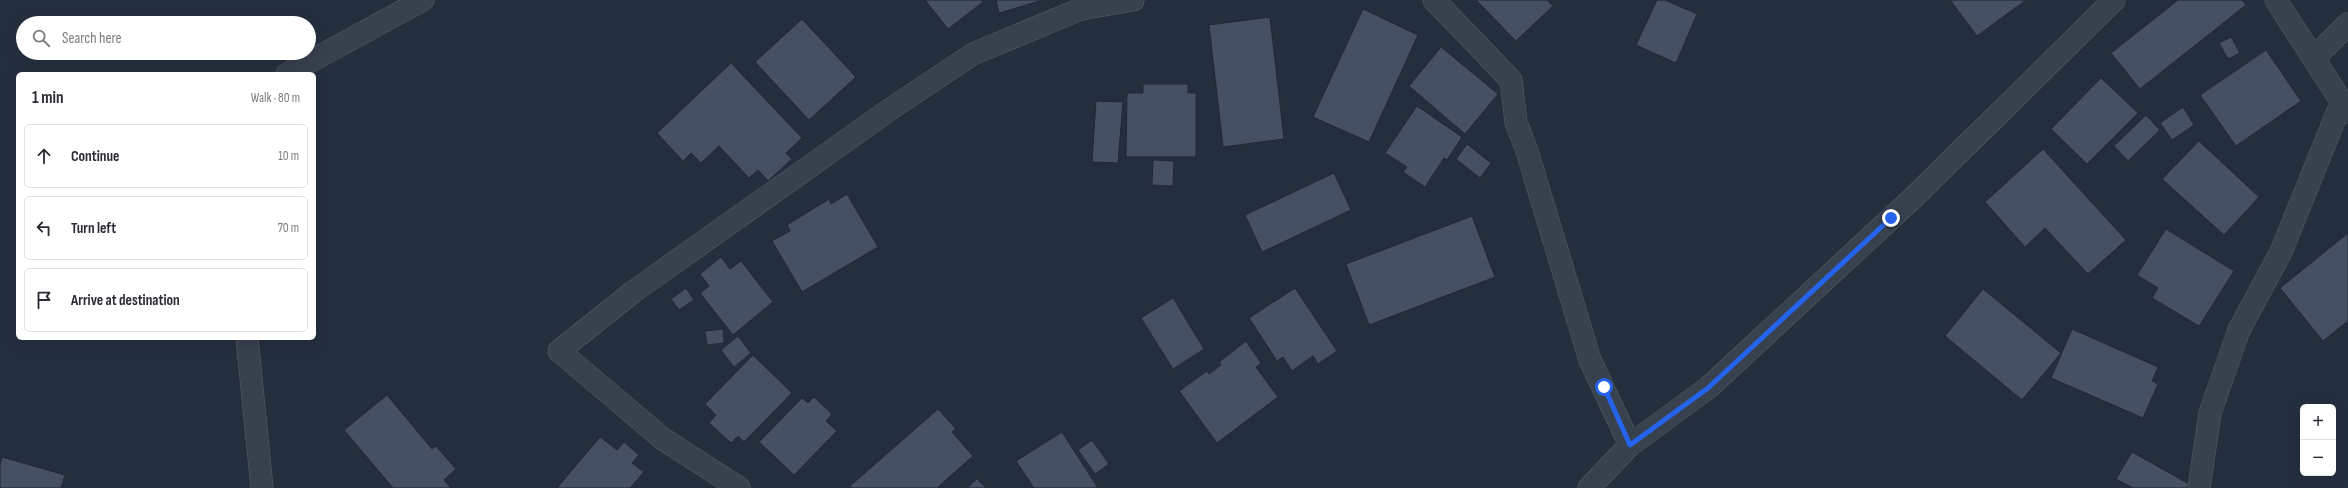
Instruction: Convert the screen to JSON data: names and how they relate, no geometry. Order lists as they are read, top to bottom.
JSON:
{
  "page": {
    "search": "Search here",
    "heading": ["1 min", "Walk · 80 m"],
    "list": [
      ["Continue", "10 m"],
      ["Turn left", "70 m"],
      "Arrive at destination"
    ],
    "map_buttons": ["+", "−"]
  }
}
